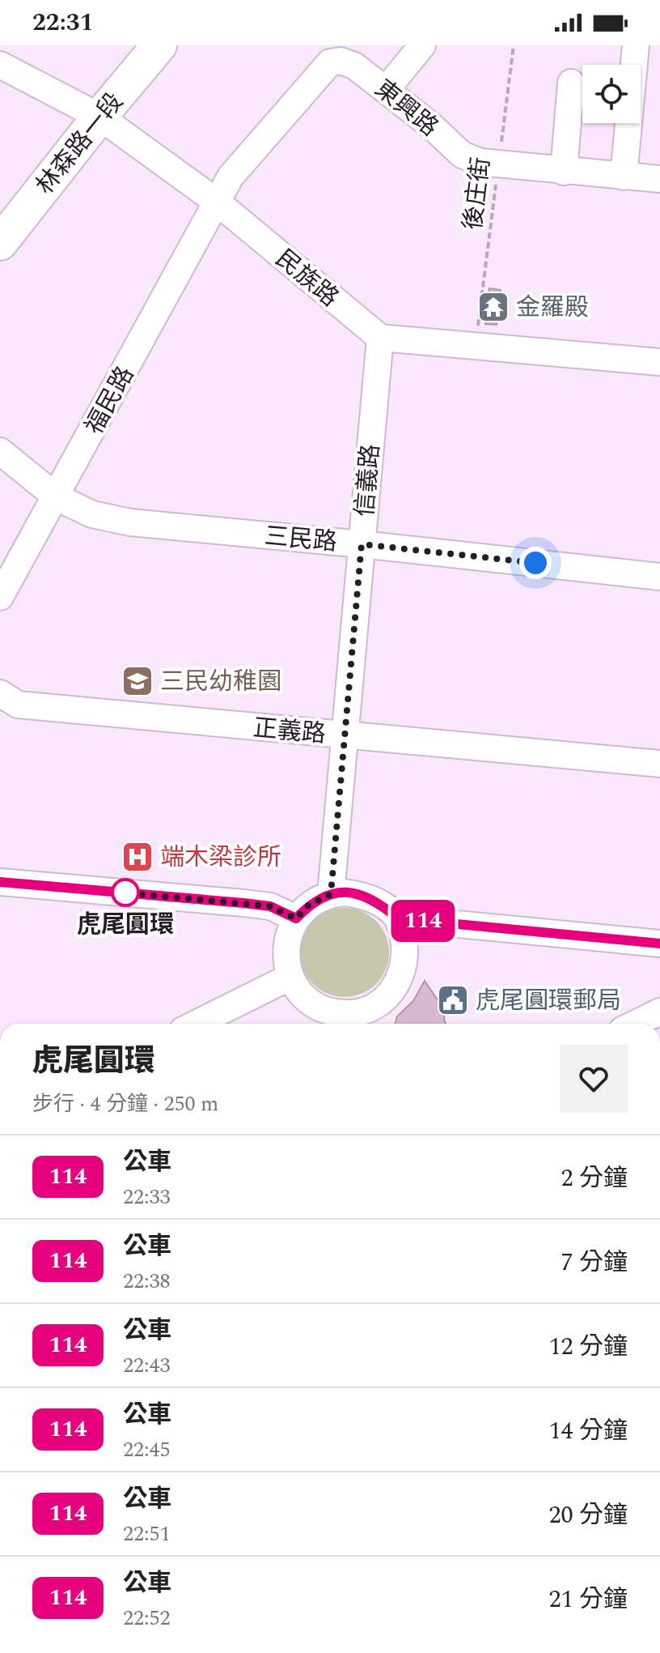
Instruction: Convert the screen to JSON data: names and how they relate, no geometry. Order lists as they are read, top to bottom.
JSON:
{
  "streets": {
    "main road": ["林森路一段"],
    "street": [
      "東興路",
      "民族路",
      "福民路",
      "信義路",
      "三民路",
      "正義路"
    ],
    "path": ["後庄街"]
  },
  "crossings": [
    ["東興路", "後庄街"],
    ["東興路", "民族路"],
    ["東興路", "福民路"],
    ["林森路一段", "民族路"],
    ["民族路", "福民路"],
    ["民族路", "信義路"],
    ["福民路", "三民路"],
    ["信義路", "三民路"],
    ["信義路", "正義路"]
  ],
  "places": {
    "temple": ["金羅殿"],
    "school or university": ["三民幼稚園"],
    "hospital": ["端木梁診所"],
    "other": ["虎尾圓環"],
    "public building": ["虎尾圓環郵局"]
  },
  "lines": ["bus line 114"],
  "page": {
    "status": "22:31",
    "on_map": "114",
    "heading": ["虎尾圓環", "步行 · 4 分鐘 · 250 m"],
    "list": [
      {
        "mark": "114",
        "name": "公車",
        "note": "22:33",
        "value": "2 分鐘"
      },
      {
        "mark": "114",
        "name": "公車",
        "note": "22:38",
        "value": "7 分鐘"
      },
      {
        "mark": "114",
        "name": "公車",
        "note": "22:43",
        "value": "12 分鐘"
      },
      {
        "mark": "114",
        "name": "公車",
        "note": "22:45",
        "value": "14 分鐘"
      },
      {
        "mark": "114",
        "name": "公車",
        "note": "22:51",
        "value": "20 分鐘"
      },
      {
        "mark": "114",
        "name": "公車",
        "note": "22:52",
        "value": "21 分鐘"
      }
    ]
  }
}
